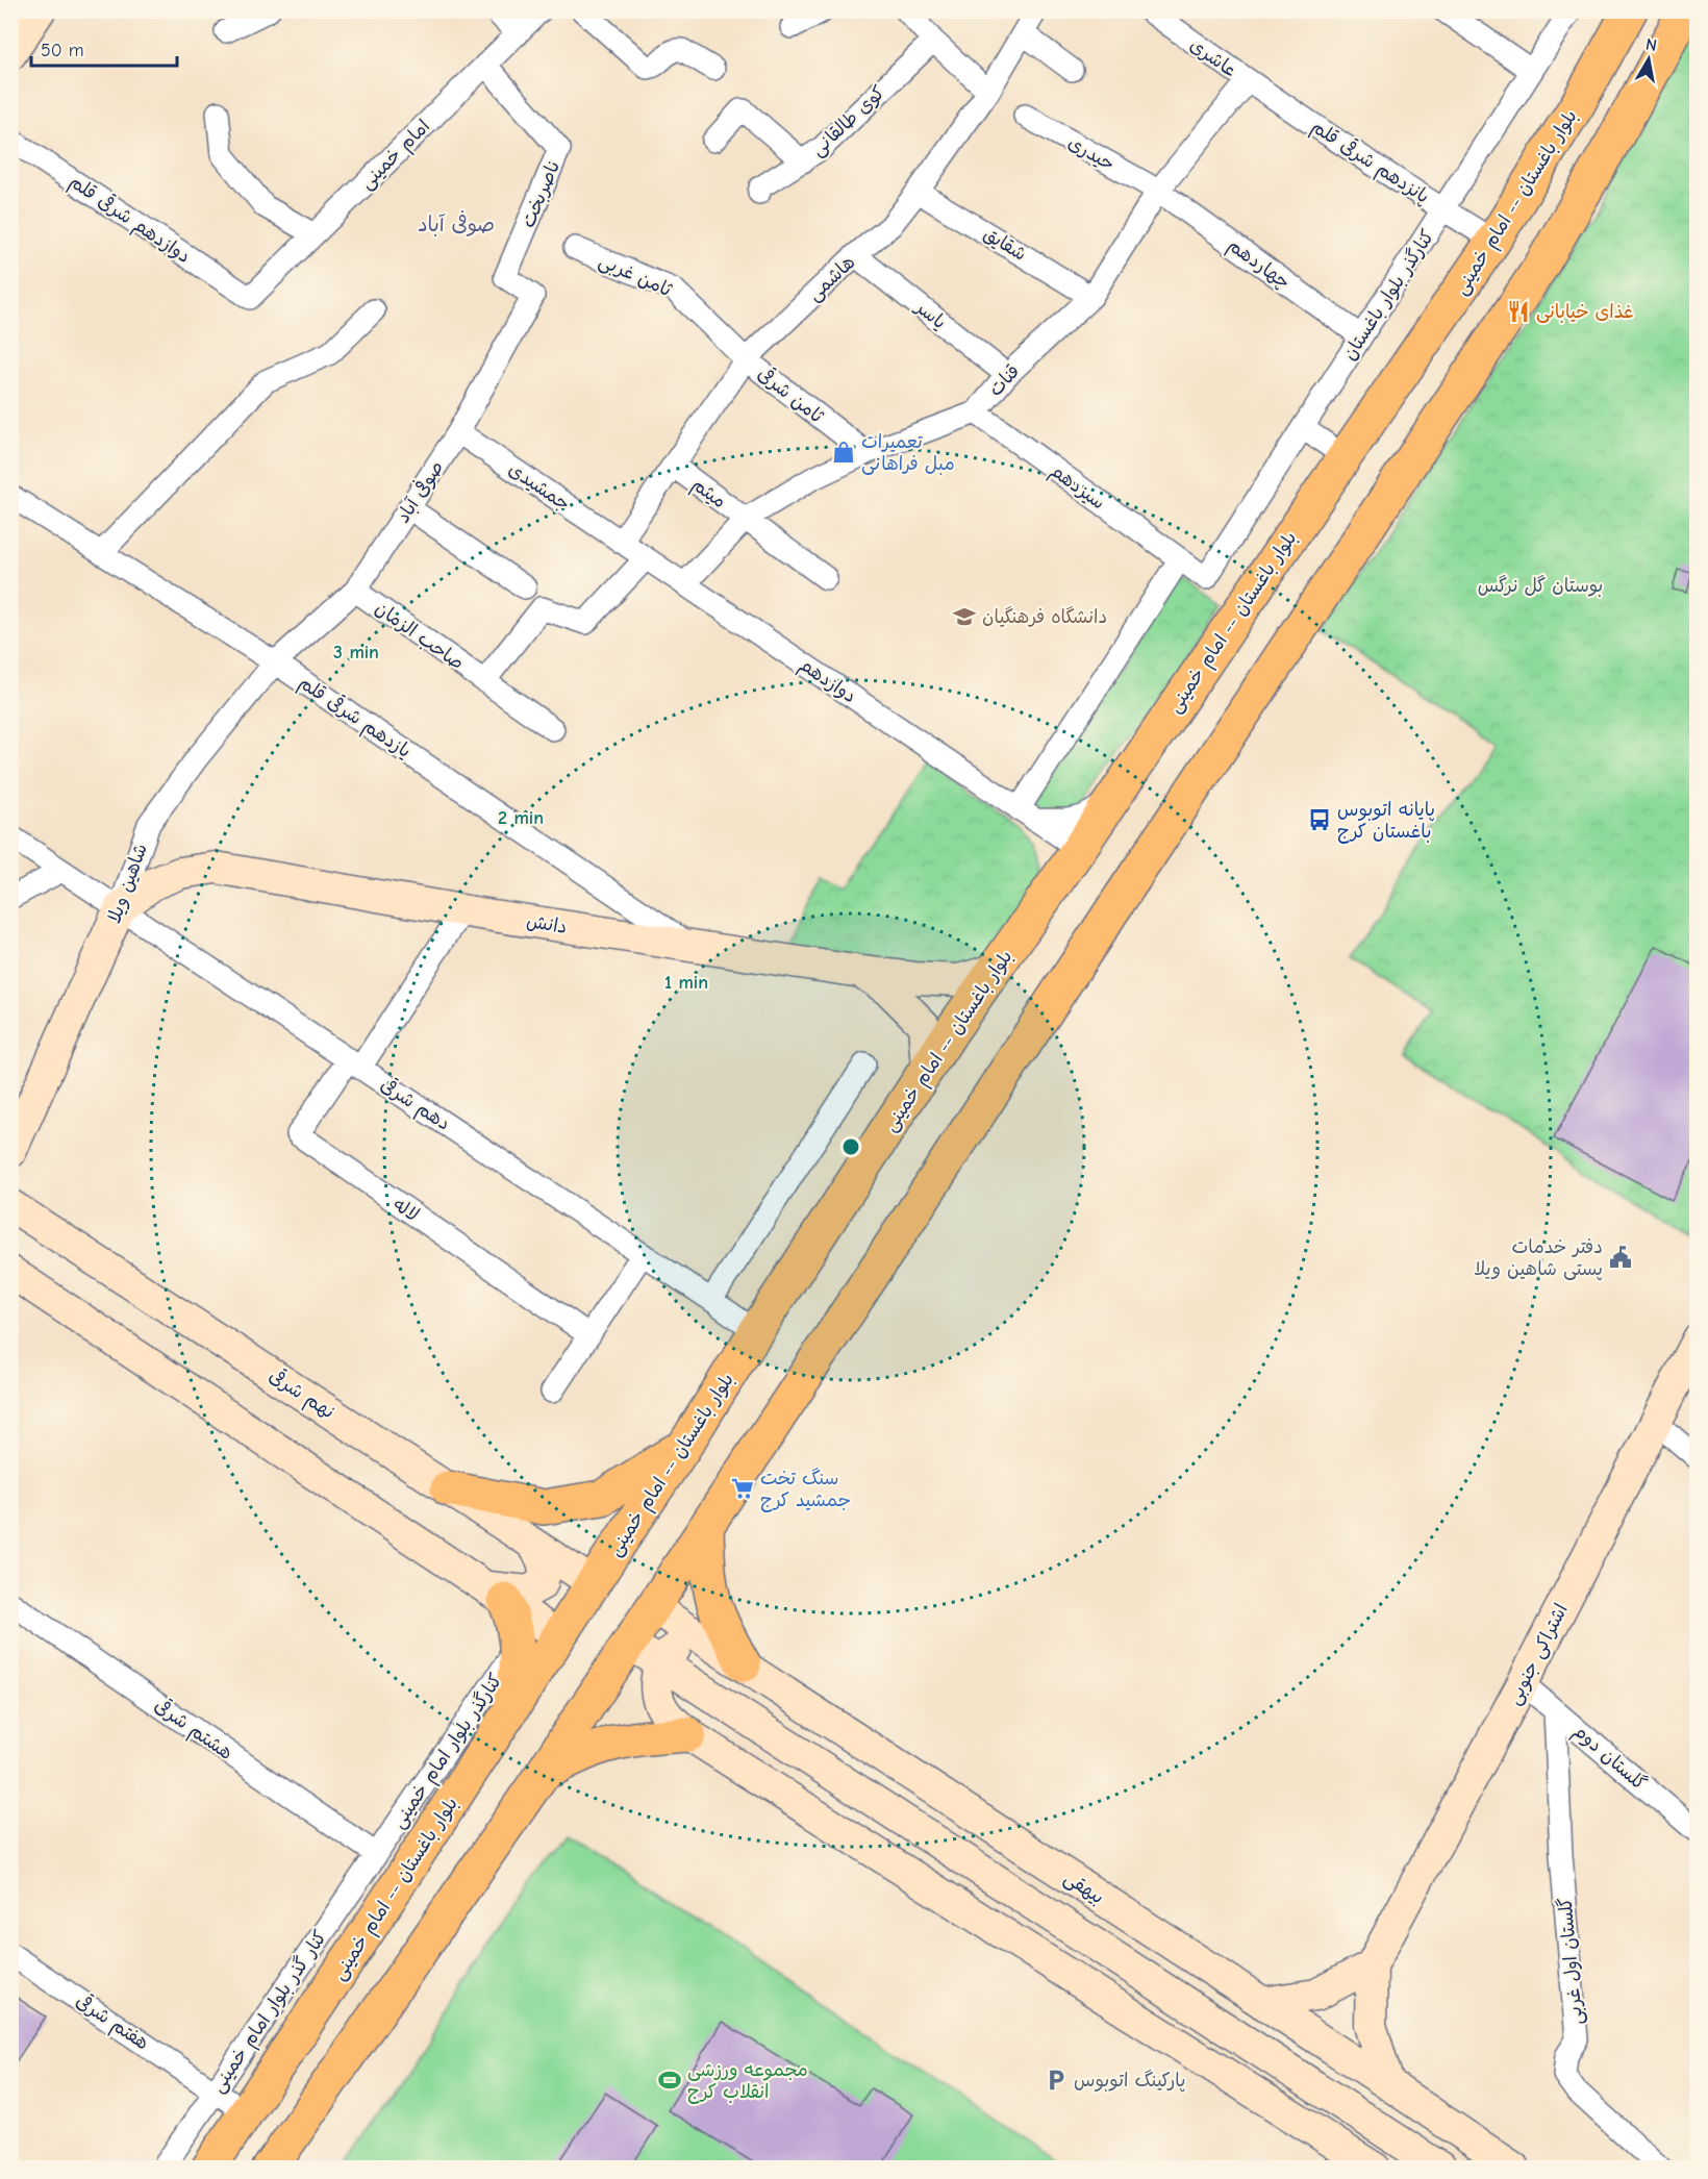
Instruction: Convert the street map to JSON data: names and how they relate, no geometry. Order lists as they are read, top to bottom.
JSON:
{
  "streets": {
    "main road": [
      "بلوار باغستان -- امام خمینی",
      "شاهین ویلا",
      "دانش",
      "نهم شرقی",
      "اشتراکی جنوبی",
      "بیهقی"
    ],
    "street": [
      "عاشری",
      "کوی طالقانی",
      "حیدری",
      "امام خمینی",
      "پانزدهم شرقی قلم",
      "ناصربخت",
      "دوازدهم شرقی قلم",
      "شقایق",
      "چهاردهم",
      "ثامن غربی",
      "هاشمی",
      "کنارگذر بلوار باغستان",
      "یاسر",
      "قنات",
      "ثامن شرقی",
      "جمشیدی",
      "سیزدهم",
      "صوفی آباد",
      "میثم",
      "صاحب الزمان",
      "دوازدهم",
      "یازدهم شرقی قلم",
      "دهم شرقی",
      "لاله",
      "هشتم شرقی",
      "کنارگذر بلوار امام خمینی",
      "گلستان دوم",
      "گلستان اول غربی",
      "کنار گذر بلوار امام خمینی",
      "هفتم شرقی"
    ]
  },
  "crossings": [
    ["عاشری", "پانزدهم شرقی قلم"],
    ["عاشری", "قنات"],
    ["حیدری", "چهاردهم"],
    ["حیدری", "قنات"],
    ["امام خمینی", "ناصربخت"],
    ["امام خمینی", "دوازدهم شرقی قلم"],
    ["پانزدهم شرقی قلم", "بلوار باغستان -- امام خمینی"],
    ["پانزدهم شرقی قلم", "کنارگذر بلوار باغستان"],
    ["پانزدهم شرقی قلم", "قنات"],
    ["ناصربخت", "صوفی آباد"],
    ["بلوار باغستان -- امام خمینی", "دوازدهم"],
    ["بلوار باغستان -- امام خمینی", "دانش"],
    ["بلوار باغستان -- امام خمینی", "دهم شرقی"],
    ["بلوار باغستان -- امام خمینی", "نهم شرقی"],
    ["بلوار باغستان -- امام خمینی", "هفتم شرقی"],
    ["شقایق", "هاشمی"],
    ["شقایق", "قنات"],
    ["چهاردهم", "کنارگذر بلوار باغستان"],
    ["چهاردهم", "قنات"],
    ["ثامن غربی", "هاشمی"],
    ["ثامن غربی", "ثامن شرقی"],
    ["هاشمی", "یاسر"],
    ["هاشمی", "ثامن شرقی"],
    ["هاشمی", "جمشیدی"],
    ["هاشمی", "میثم"],
    ["هاشمی", "دوازدهم"],
    ["کنارگذر بلوار باغستان", "سیزدهم"],
    ["یاسر", "قنات"],
    ["قنات", "ثامن شرقی"],
    ["قنات", "سیزدهم"],
    ["قنات", "میثم"],
    ["قنات", "دوازدهم"],
    ["جمشیدی", "صوفی آباد"],
    ["جمشیدی", "دوازدهم"],
    ["صوفی آباد", "صاحب الزمان"],
    ["صوفی آباد", "یازدهم شرقی قلم"],
    ["صوفی آباد", "شاهین ویلا"],
    ["صاحب الزمان", "دوازدهم"],
    ["یازدهم شرقی قلم", "شاهین ویلا"],
    ["یازدهم شرقی قلم", "دانش"],
    ["شاهین ویلا", "دانش"],
    ["شاهین ویلا", "دهم شرقی"],
    ["دانش", "دهم شرقی"],
    ["دهم شرقی", "لاله"],
    ["اشتراکی جنوبی", "گلستان دوم"],
    ["اشتراکی جنوبی", "بیهقی"],
    ["هشتم شرقی", "کنارگذر بلوار امام خمینی"],
    ["هشتم شرقی", "کنار گذر بلوار امام خمینی"],
    ["کنارگذر بلوار امام خمینی", "کنار گذر بلوار امام خمینی"],
    ["گلستان دوم", "گلستان اول غربی"],
    ["کنار گذر بلوار امام خمینی", "هفتم شرقی"]
  ],
  "districts": ["صوفی آباد"],
  "parks": ["بوستان گل نرگس"],
  "places": {
    "restaurant": ["غذای خیابانی"],
    "shop": ["تعمیرات مبل فراهانی"],
    "school or university": ["دانشگاه فرهنگیان"],
    "bus stop": ["پایانه اتوبوس باغستان کرج"],
    "public building": ["دفتر خدمات پستی شاهین ویلا"],
    "supermarket": ["سنگ تخت جمشید کرج"],
    "sports": ["مجموعه ورزشی انقلاب کرج"],
    "parking": ["پارکینگ اتوبوس"]
  },
  "scale_bar": "50 m",
  "north": "top",
  "rings": ["3 min", "2 min", "1 min"]
}
